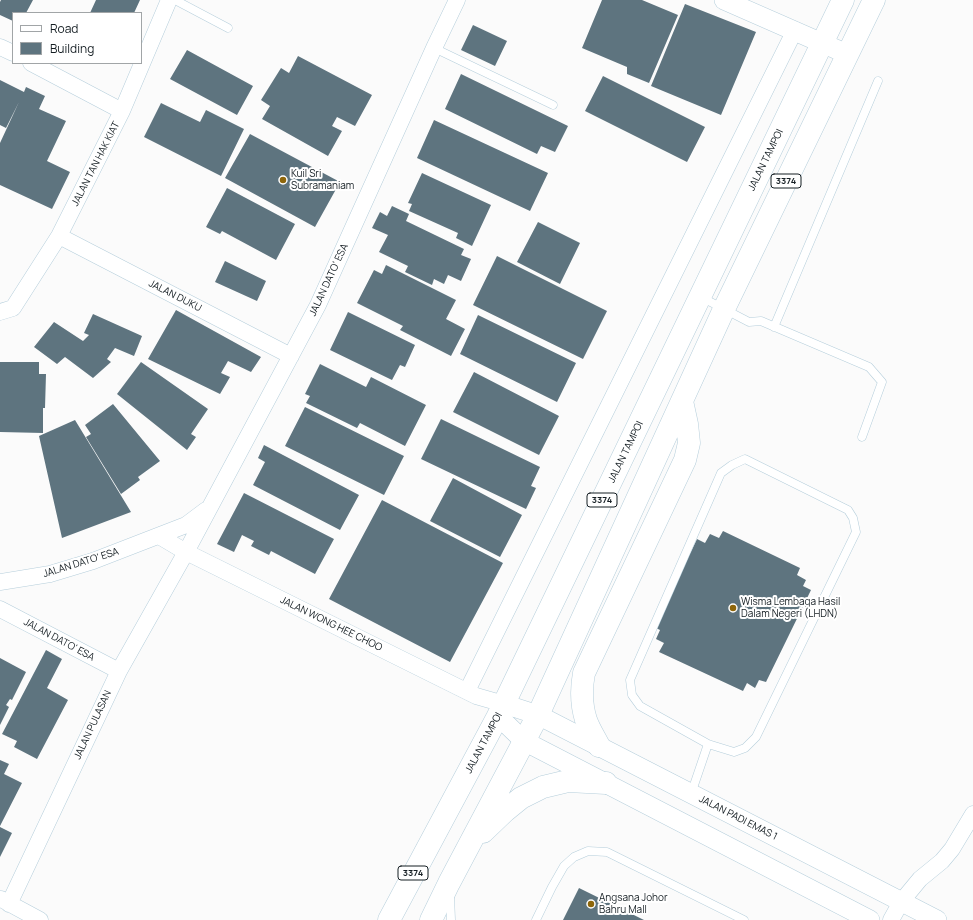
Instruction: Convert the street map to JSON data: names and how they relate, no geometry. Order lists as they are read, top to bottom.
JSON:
{
  "streets": {
    "main road": ["JALAN TAMPOI", "3374"],
    "street": [
      "JALAN TAN HAK KIAT",
      "JALAN DATO' ESA",
      "JALAN DUKU",
      "JALAN DATO’ ESA",
      "JALAN WONG HEE CHOO",
      "JALAN PULASAN",
      "JALAN PADI EMAS 1"
    ]
  },
  "crossings": [
    ["JALAN TAMPOI", "JALAN WONG HEE CHOO"],
    ["JALAN TAMPOI", "JALAN PADI EMAS 1"],
    ["JALAN TAN HAK KIAT", "JALAN DUKU"],
    ["3374", "JALAN PADI EMAS 1"],
    ["JALAN DATO' ESA", "JALAN DUKU"],
    ["JALAN DATO' ESA", "JALAN DATO’ ESA"],
    ["JALAN DATO' ESA", "JALAN WONG HEE CHOO"],
    ["JALAN DATO' ESA", "JALAN PULASAN"],
    ["JALAN WONG HEE CHOO", "JALAN PULASAN"],
    ["JALAN WONG HEE CHOO", "JALAN PADI EMAS 1"]
  ],
  "places": ["Kuil Sri Subramaniam", "Wisma Lembaga Hasil Dalam Negeri (LHDN)", "Angsana Johor Bahru Mall"],
  "legend": ["Road", "Building"]
}
